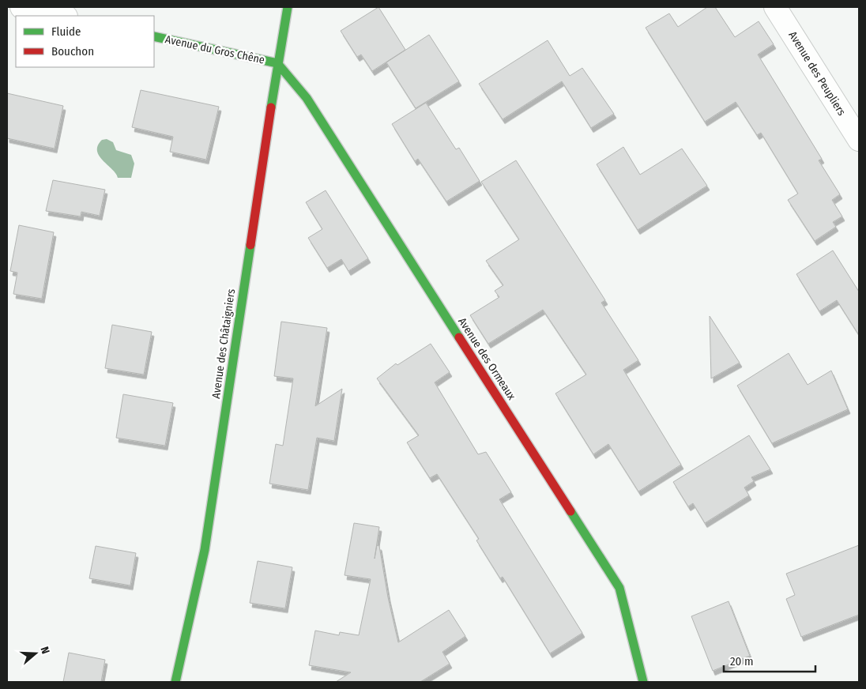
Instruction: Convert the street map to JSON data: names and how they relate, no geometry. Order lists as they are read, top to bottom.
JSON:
{
  "streets": {
    "street": [
      "Avenue du Gros Chêne",
      "Avenue des Peupliers",
      "Avenue des Châtaigniers",
      "Avenue des Ormeaux"
    ]
  },
  "crossings": [
    ["Avenue du Gros Chêne", "Avenue des Châtaigniers"],
    ["Avenue du Gros Chêne", "Avenue des Ormeaux"],
    ["Avenue des Châtaigniers", "Avenue des Ormeaux"]
  ],
  "legend": ["Fluide", "Bouchon"],
  "scale_bar": "20 m",
  "north": "right"
}
